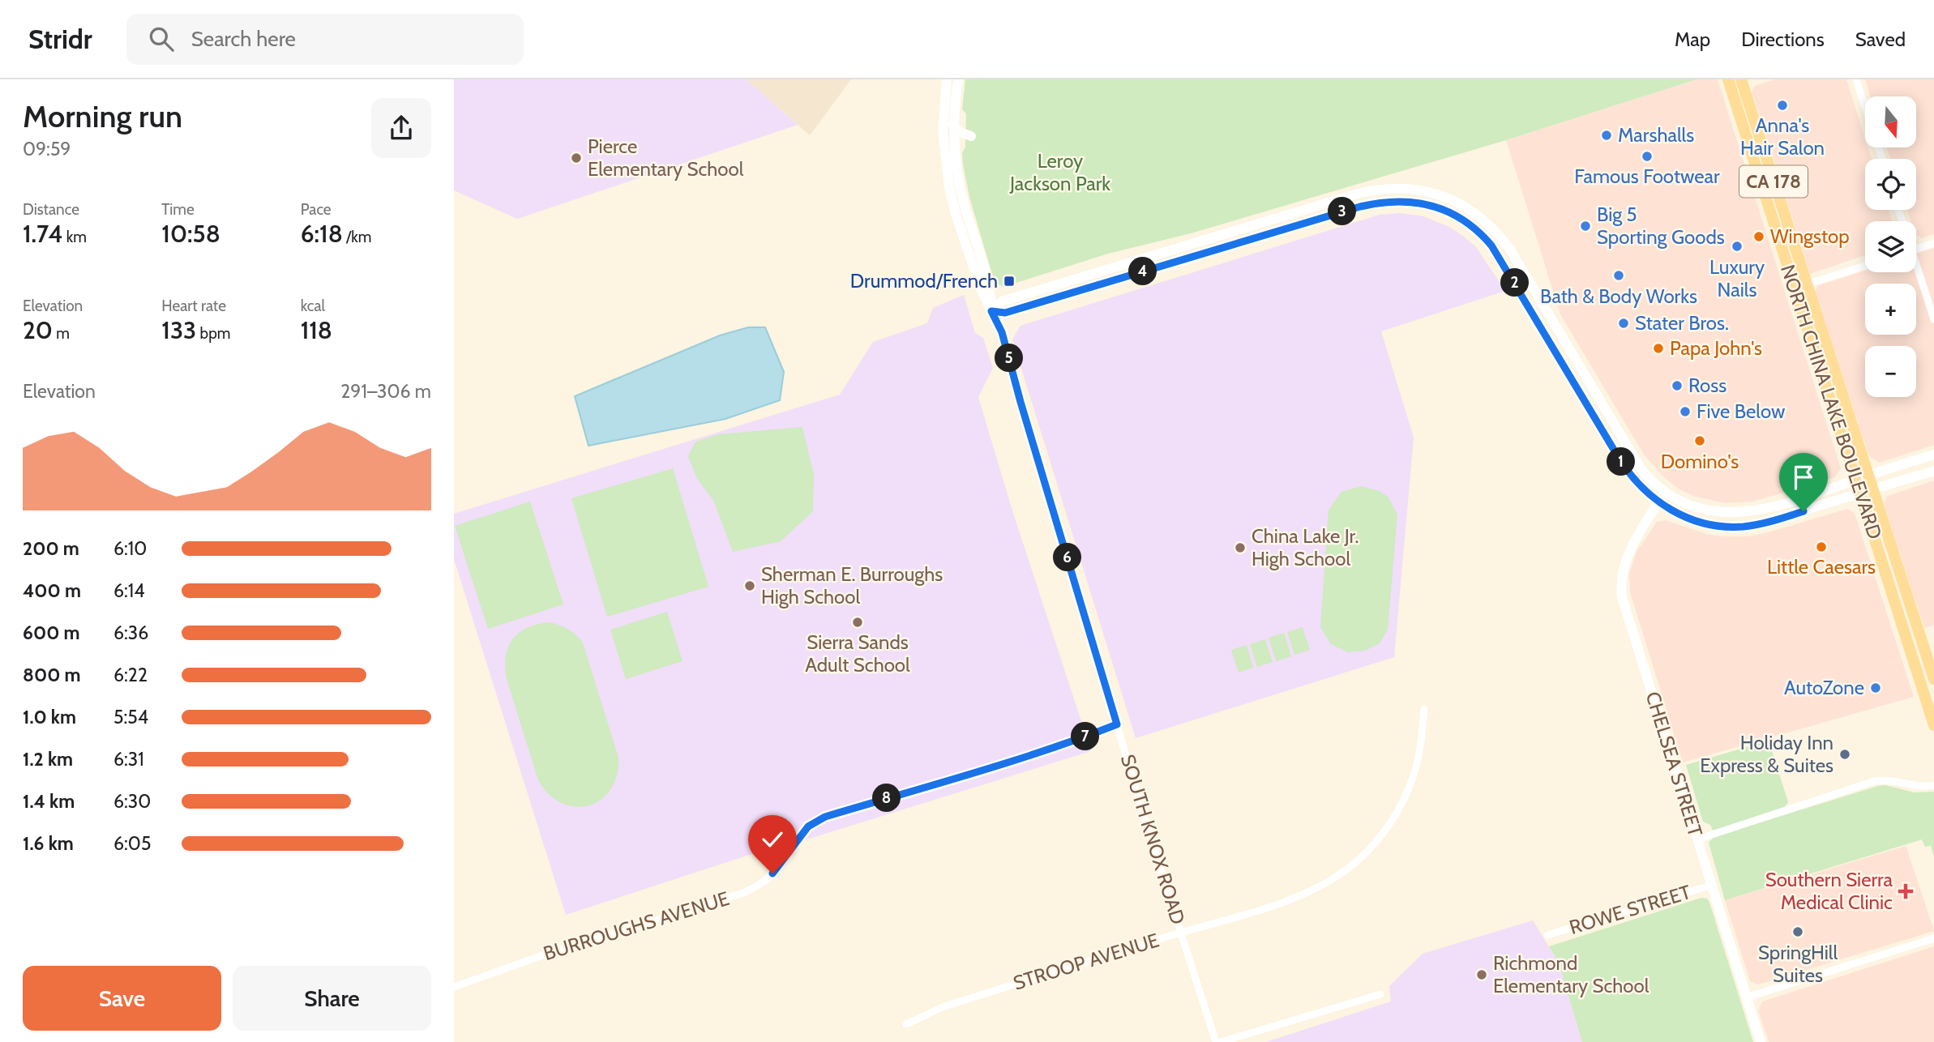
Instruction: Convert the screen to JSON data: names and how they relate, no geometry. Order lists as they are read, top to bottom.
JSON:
{
  "streets": {
    "main road": ["CA 178", "NORTH CHINA LAKE BOULEVARD"],
    "street": [
      "CHELSEA STREET",
      "SOUTH KNOX ROAD",
      "ROWE STREET",
      "BURROUGHS AVENUE",
      "STROOP AVENUE"
    ]
  },
  "crossings": [
    ["CHELSEA STREET", "ROWE STREET"],
    ["SOUTH KNOX ROAD", "BURROUGHS AVENUE"],
    ["SOUTH KNOX ROAD", "STROOP AVENUE"]
  ],
  "parks": ["Leroy Jackson Park"],
  "places": {
    "other": [
      "Anna's Hair Salon",
      "Marshalls",
      "Famous Footwear",
      "Pierce Elementary School",
      "Big 5 Sporting Goods",
      "Wingstop",
      "Luxury Nails",
      "Bath & Body Works",
      "Stater Bros.",
      "Papa John's",
      "Ross",
      "Five Below",
      "Domino's",
      "Little Caesars",
      "China Lake Jr. High School",
      "Sherman E. Burroughs High School",
      "Sierra Sands Adult School",
      "AutoZone",
      "Holiday Inn Express & Suites",
      "SpringHill Suites",
      "Richmond Elementary School"
    ],
    "transit": ["Drummod/French"],
    "health": ["Southern Sierra Medical Clinic"]
  },
  "north": "bottom",
  "page": {
    "header": "Stridr",
    "search": "Search here",
    "nav": ["Map", "Directions", "Saved"],
    "heading": ["Morning run", "09:59"],
    "map_buttons": ["+", "−"],
    "stats": [
      ["Distance", "1.74 km"],
      ["Time", "10:58"],
      ["Pace", "6:18 /km"],
      ["Elevation", "20 m"],
      ["Heart rate", "133 bpm"],
      ["kcal", "118"]
    ],
    "pins": [
      "3",
      "4",
      "2",
      "5",
      "1",
      "6",
      "7",
      "8"
    ],
    "chart": ["Elevation", "291–306 m"],
    "list": [
      {
        "name": "200 m",
        "note": "6:10"
      },
      {
        "name": "400 m",
        "note": "6:14"
      },
      {
        "name": "600 m",
        "note": "6:36"
      },
      {
        "name": "800 m",
        "note": "6:22"
      },
      {
        "name": "1.0 km",
        "note": "5:54"
      },
      {
        "name": "1.2 km",
        "note": "6:31"
      },
      {
        "name": "1.4 km",
        "note": "6:30"
      },
      {
        "name": "1.6 km",
        "note": "6:05"
      }
    ],
    "buttons": ["Save", "Share"]
  }
}
